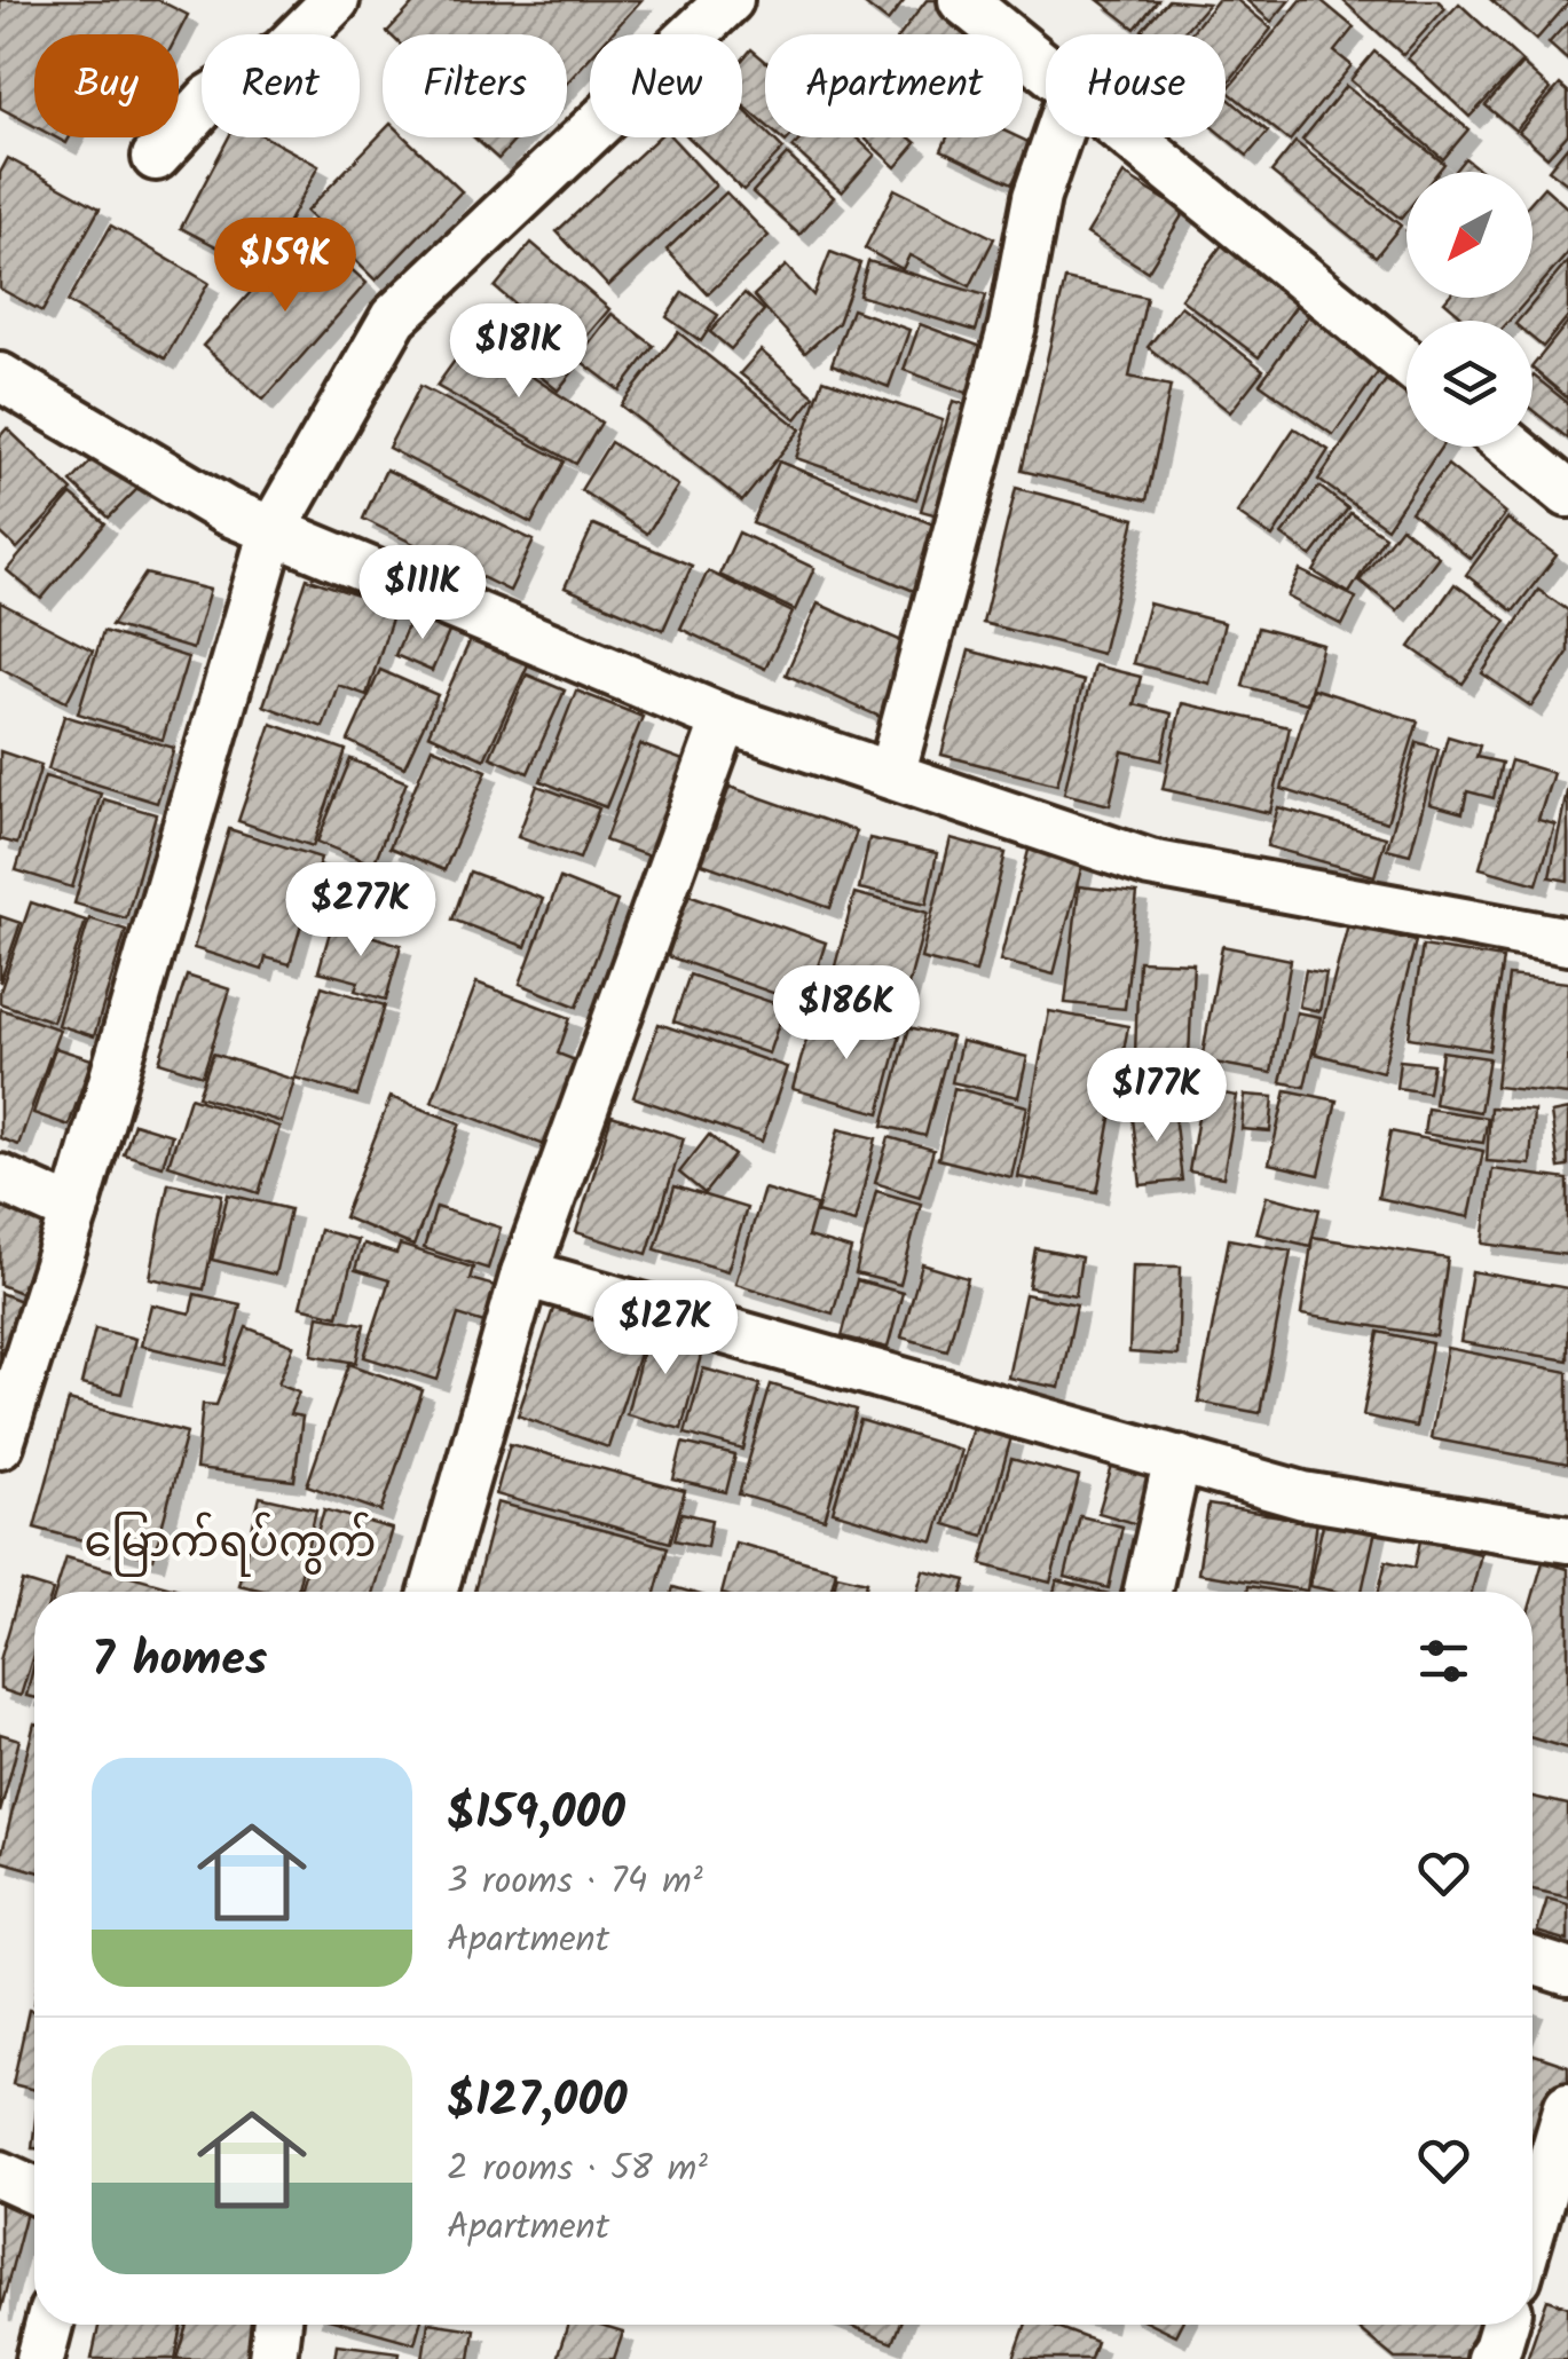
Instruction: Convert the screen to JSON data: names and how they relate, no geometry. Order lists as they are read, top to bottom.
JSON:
{
  "districts": ["မြောက်ရပ်ကွက်"],
  "north": "bottom left",
  "page": {
    "chip": [
      "Buy",
      "Rent",
      "Filters",
      "New",
      "Apartment",
      "House"
    ],
    "price": [
      "$159K",
      "$181K",
      "$111K",
      "$277K",
      "$186K",
      "$177K",
      "$127K"
    ],
    "heading": "7 homes",
    "list": [
      {
        "name": "$159,000",
        "note": "3 rooms · 74 m² · Apartment"
      },
      {
        "name": "$127,000",
        "note": "2 rooms · 58 m² · Apartment"
      }
    ]
  }
}
